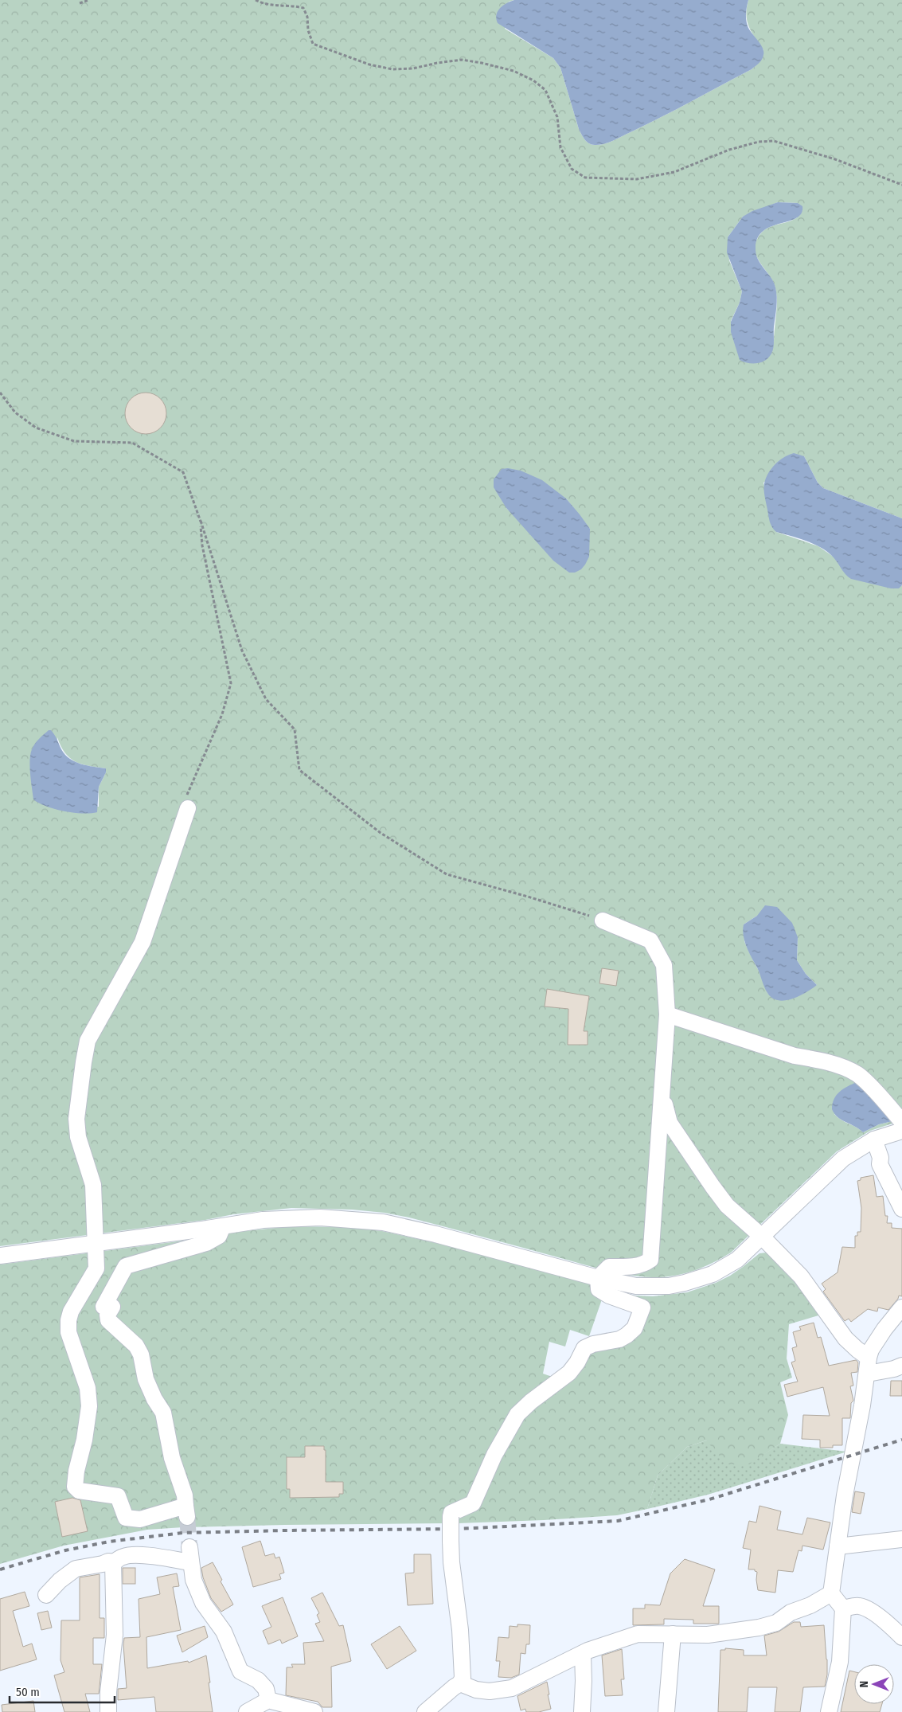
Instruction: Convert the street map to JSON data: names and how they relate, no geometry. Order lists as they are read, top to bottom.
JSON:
{
  "scale_bar": "50 m",
  "north": "left"
}
